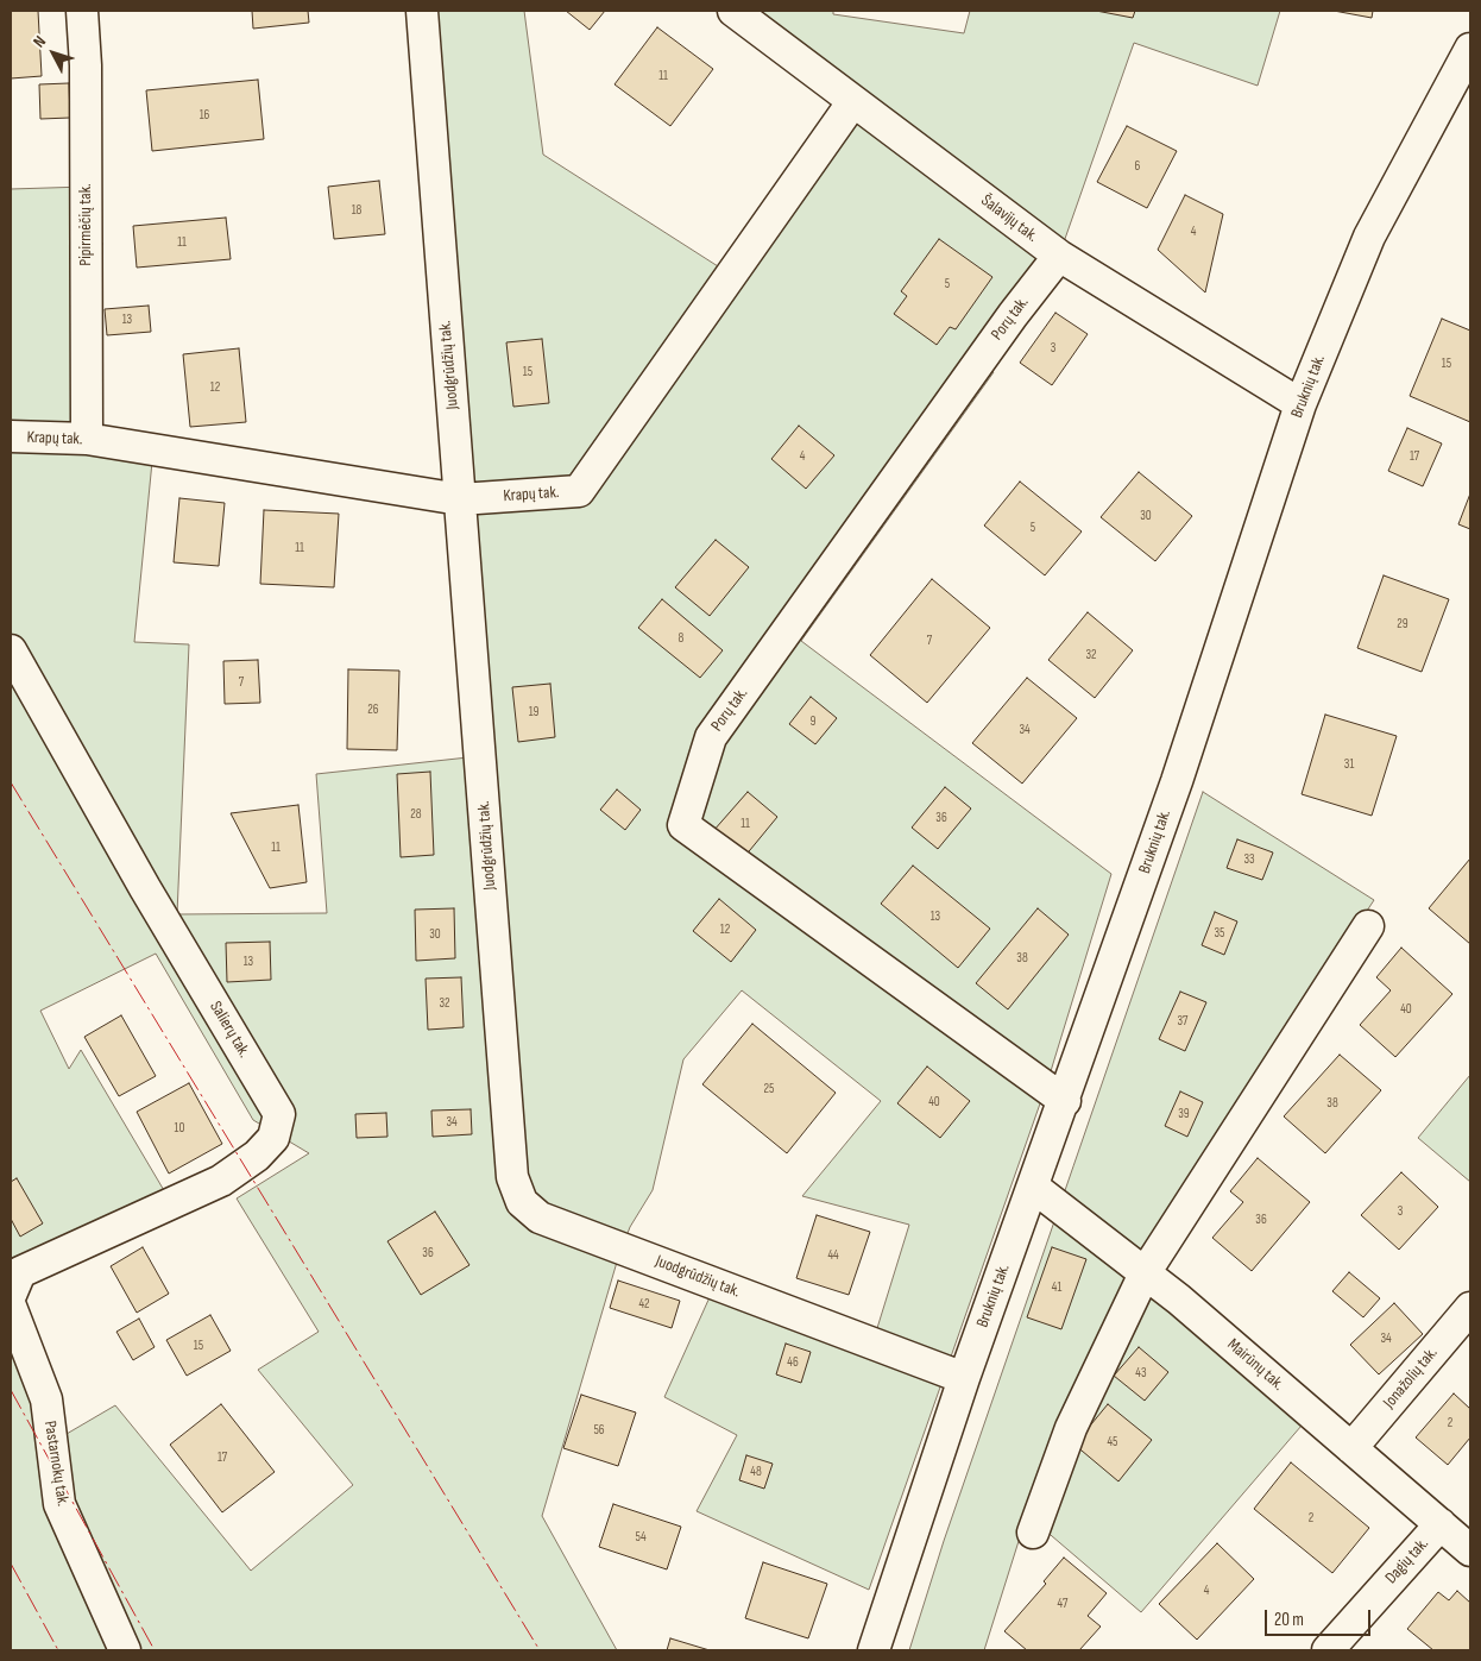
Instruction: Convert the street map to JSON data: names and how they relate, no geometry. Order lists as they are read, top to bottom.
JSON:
{
  "streets": {
    "street": [
      "Šalavijų tak.",
      "Pipirmėčių tak.",
      "Porų tak.",
      "Juodgrūdžių tak.",
      "Bruknių tak.",
      "Krapų tak.",
      "Salierų tak.",
      "Mairūnų tak.",
      "Jonažolių tak.",
      "Pastarnokų tak.",
      "Dagių tak."
    ]
  },
  "crossings": [
    ["Šalavijų tak.", "Porų tak."],
    ["Šalavijų tak.", "Bruknių tak."],
    ["Šalavijų tak.", "Krapų tak."],
    ["Pipirmėčių tak.", "Krapų tak."],
    ["Porų tak.", "Bruknių tak."],
    ["Juodgrūdžių tak.", "Bruknių tak."],
    ["Juodgrūdžių tak.", "Krapų tak."],
    ["Bruknių tak.", "Mairūnų tak."],
    ["Mairūnų tak.", "Jonažolių tak."],
    ["Mairūnų tak.", "Dagių tak."]
  ],
  "house_numbers": [
    "11",
    "16",
    "6",
    "18",
    "4",
    "11",
    "5",
    "13",
    "3",
    "15",
    "15",
    "12",
    "4",
    "17",
    "30",
    "5",
    "11",
    "29",
    "8",
    "7",
    "32",
    "7",
    "26",
    "19",
    "9",
    "34",
    "31",
    "28",
    "36",
    "11",
    "11",
    "33",
    "13",
    "12",
    "35",
    "30",
    "38",
    "13",
    "32",
    "40",
    "37",
    "25",
    "40",
    "38",
    "39",
    "34",
    "10",
    "3",
    "36",
    "36",
    "44",
    "41",
    "42",
    "34",
    "15",
    "46",
    "43",
    "2",
    "56",
    "45",
    "17",
    "48",
    "2",
    "54",
    "4",
    "47"
  ],
  "scale_bar": "20 m",
  "north": "top left"
}
